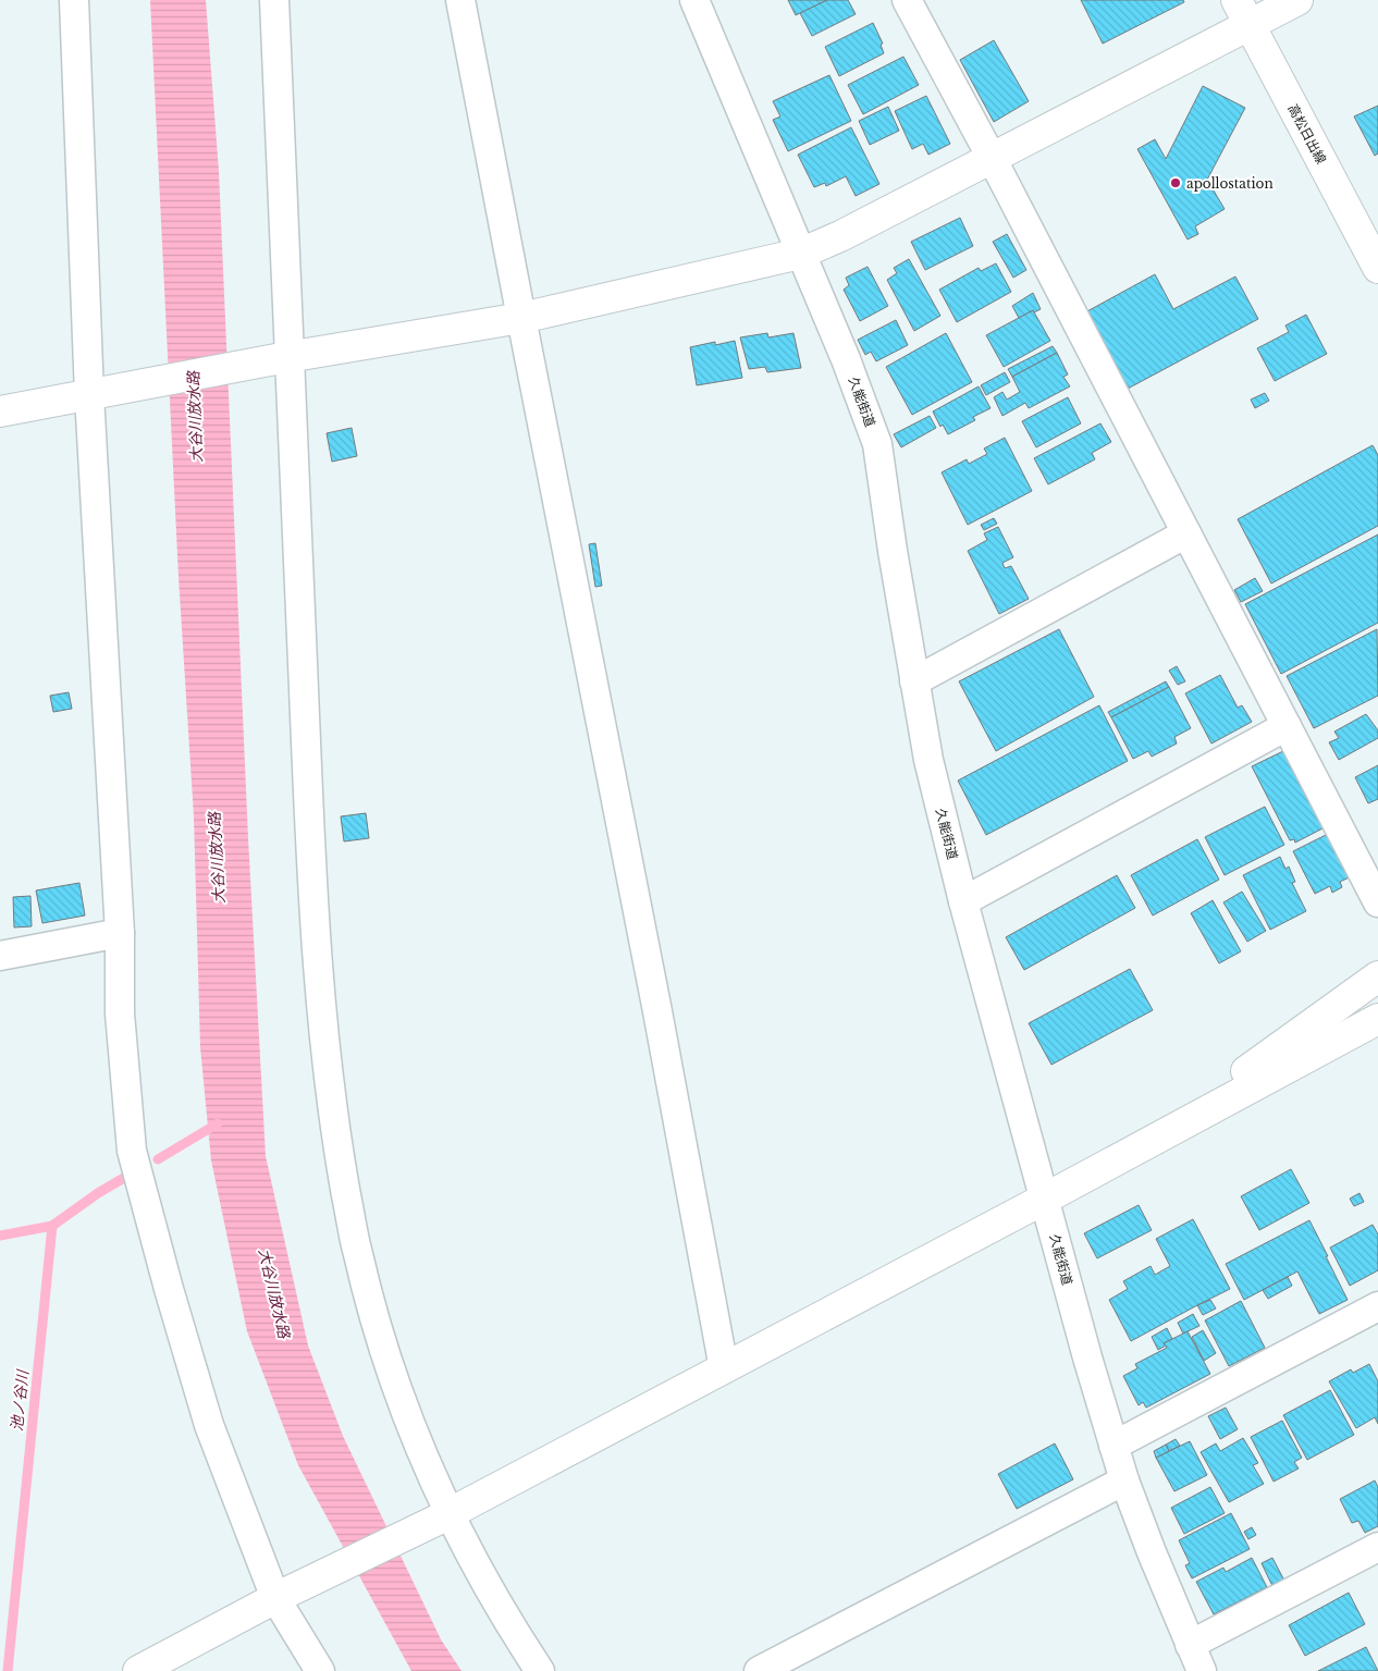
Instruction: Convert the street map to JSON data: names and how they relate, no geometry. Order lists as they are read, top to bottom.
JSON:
{
  "streets": {
    "street": ["高松日出線", "久能街道"]
  },
  "water": ["大谷川放水路", "池ノ谷川"],
  "places": ["apollostation"]
}
